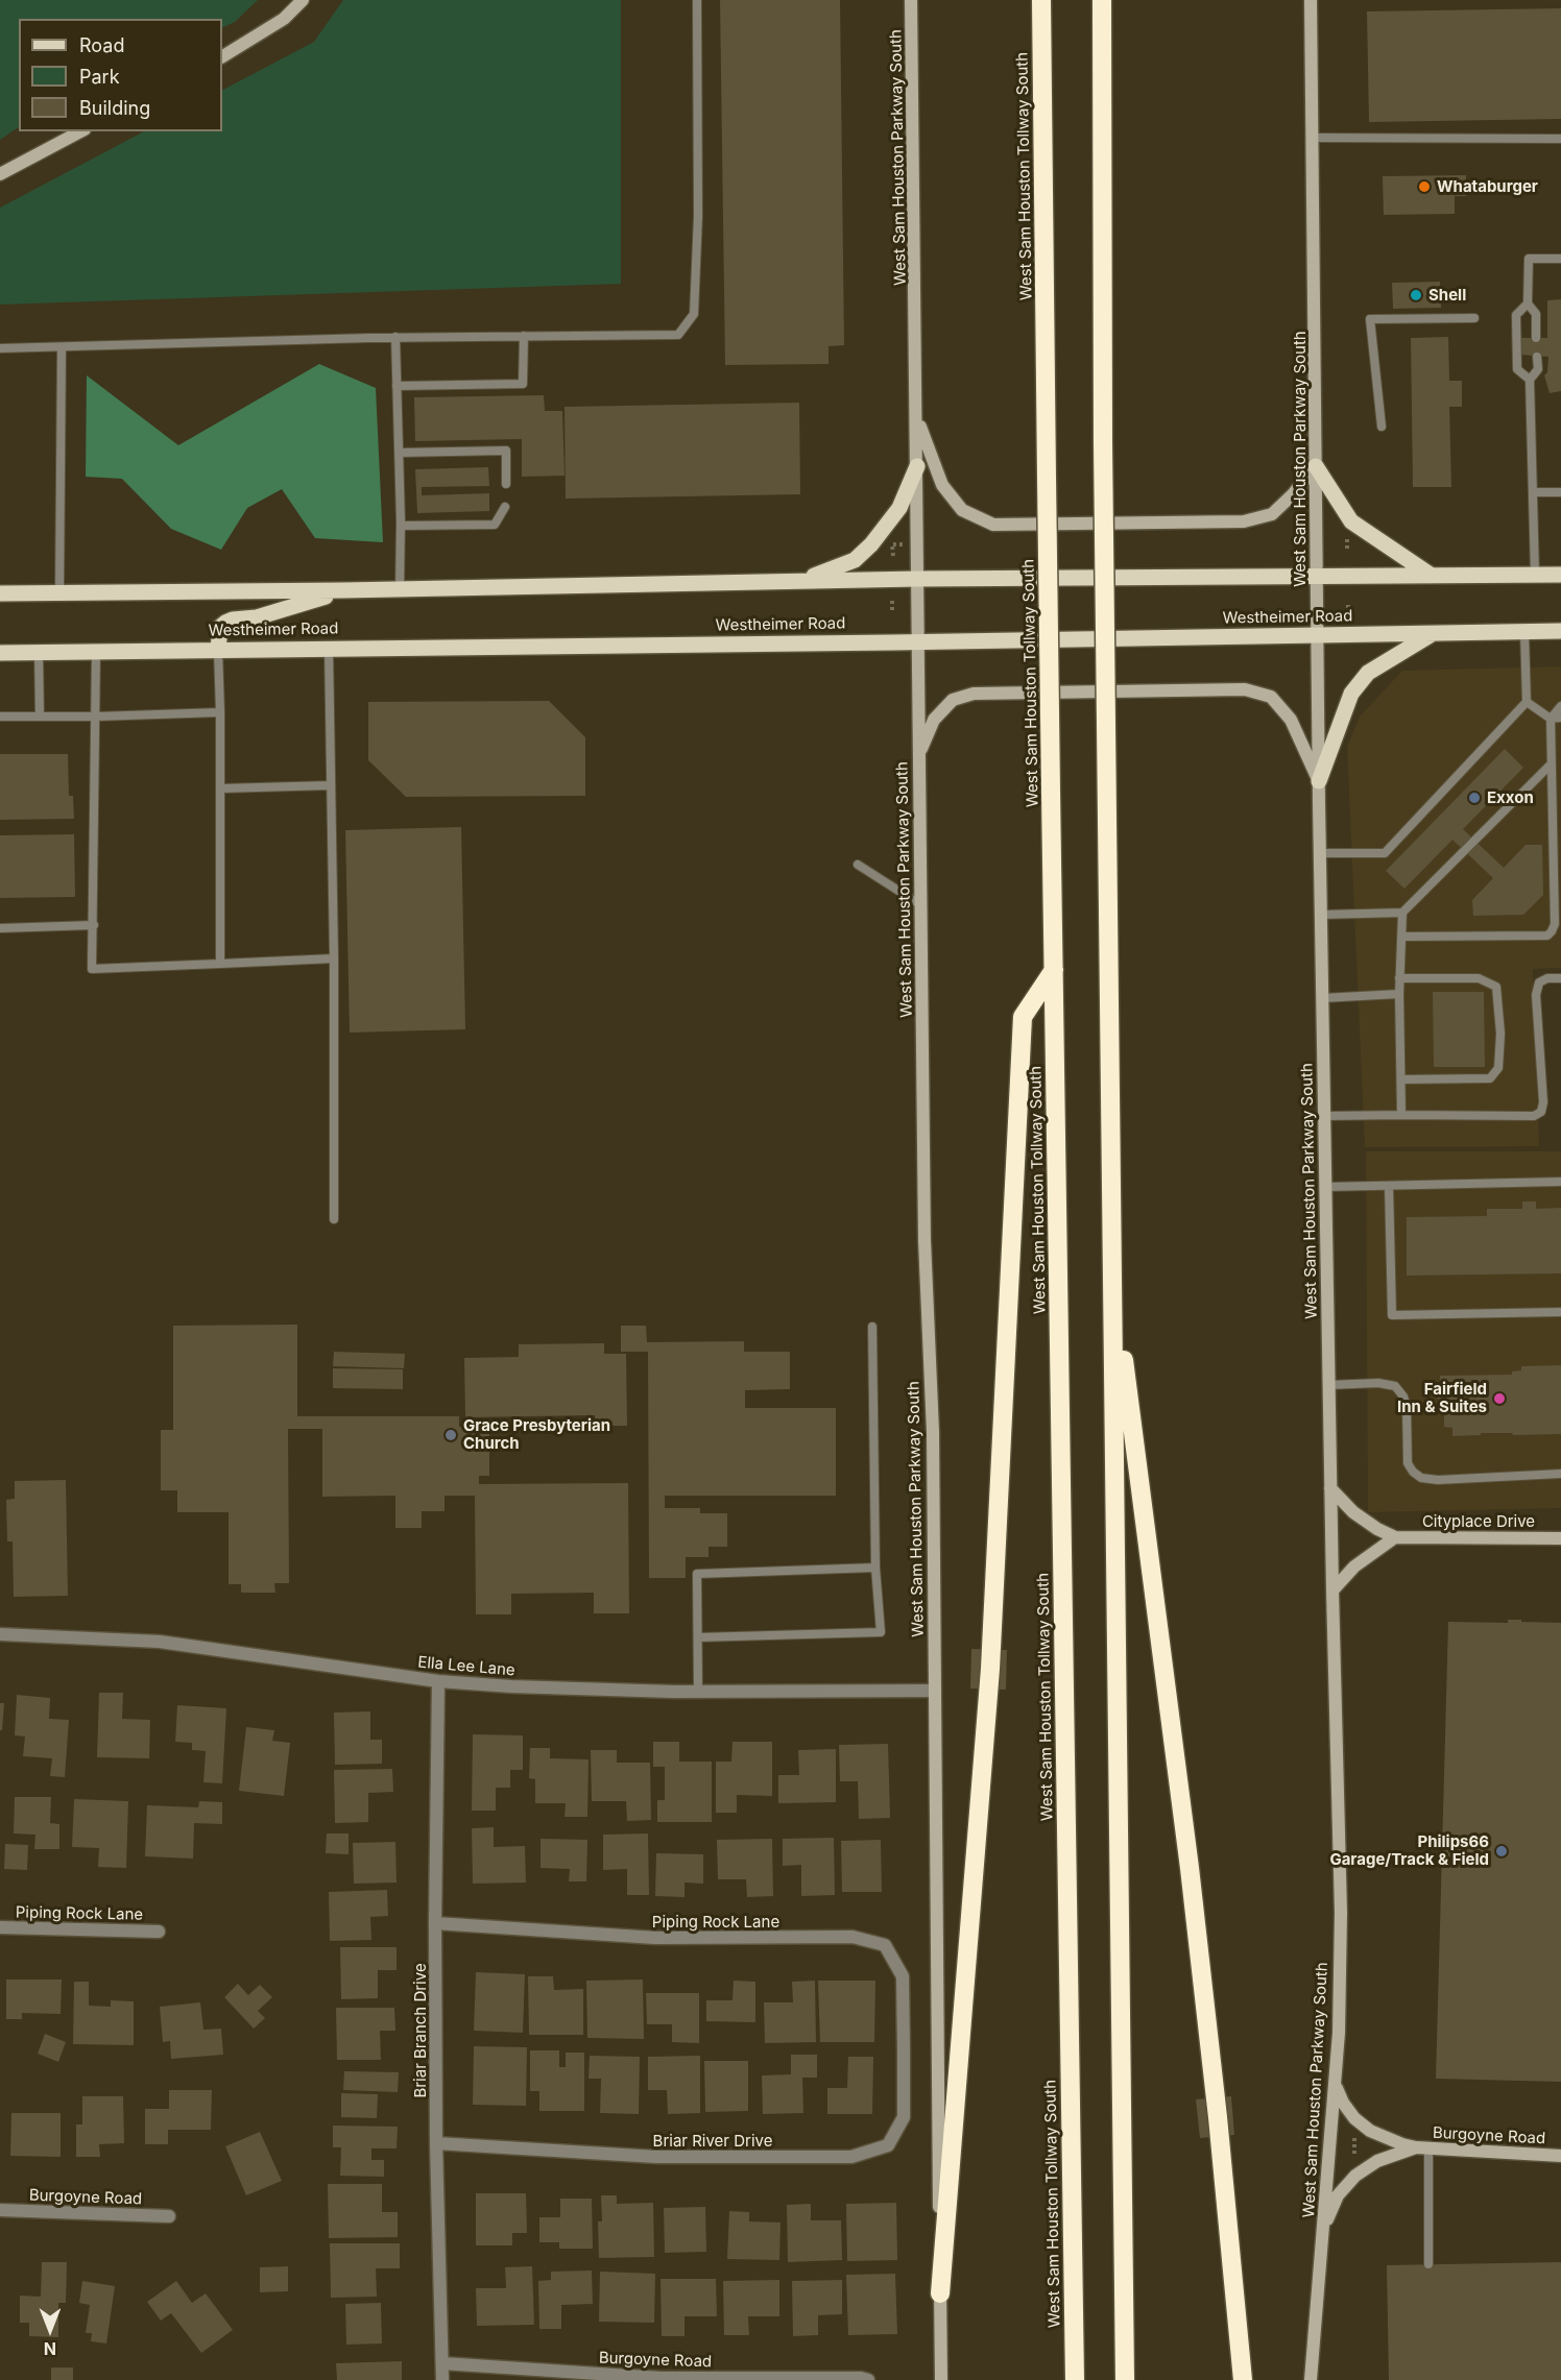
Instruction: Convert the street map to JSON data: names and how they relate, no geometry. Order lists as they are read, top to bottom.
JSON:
{
  "streets": {
    "highway": ["West Sam Houston Tollway South"],
    "main road": [
      "West Sam Houston Parkway South",
      "Westheimer Road",
      "Cityplace Drive",
      "Burgoyne Road"
    ],
    "street": [
      "Ella Lee Lane",
      "Piping Rock Lane",
      "Briar Branch Drive",
      "Briar River Drive"
    ]
  },
  "crossings": [
    ["West Sam Houston Parkway South", "Westheimer Road"],
    ["West Sam Houston Parkway South", "Cityplace Drive"],
    ["West Sam Houston Parkway South", "Ella Lee Lane"],
    ["West Sam Houston Parkway South", "Burgoyne Road"],
    ["Ella Lee Lane", "Briar Branch Drive"],
    ["Piping Rock Lane", "Briar Branch Drive"],
    ["Piping Rock Lane", "Briar River Drive"],
    ["Briar Branch Drive", "Burgoyne Road"],
    ["Briar Branch Drive", "Briar River Drive"]
  ],
  "places": [
    "Whataburger",
    "Shell",
    "Exxon",
    "Fairfield Inn & Suites",
    "Grace Presbyterian Church",
    "Philips66 Garage/Track & Field"
  ],
  "legend": ["Road", "Park", "Building"],
  "north": "bottom"
}
